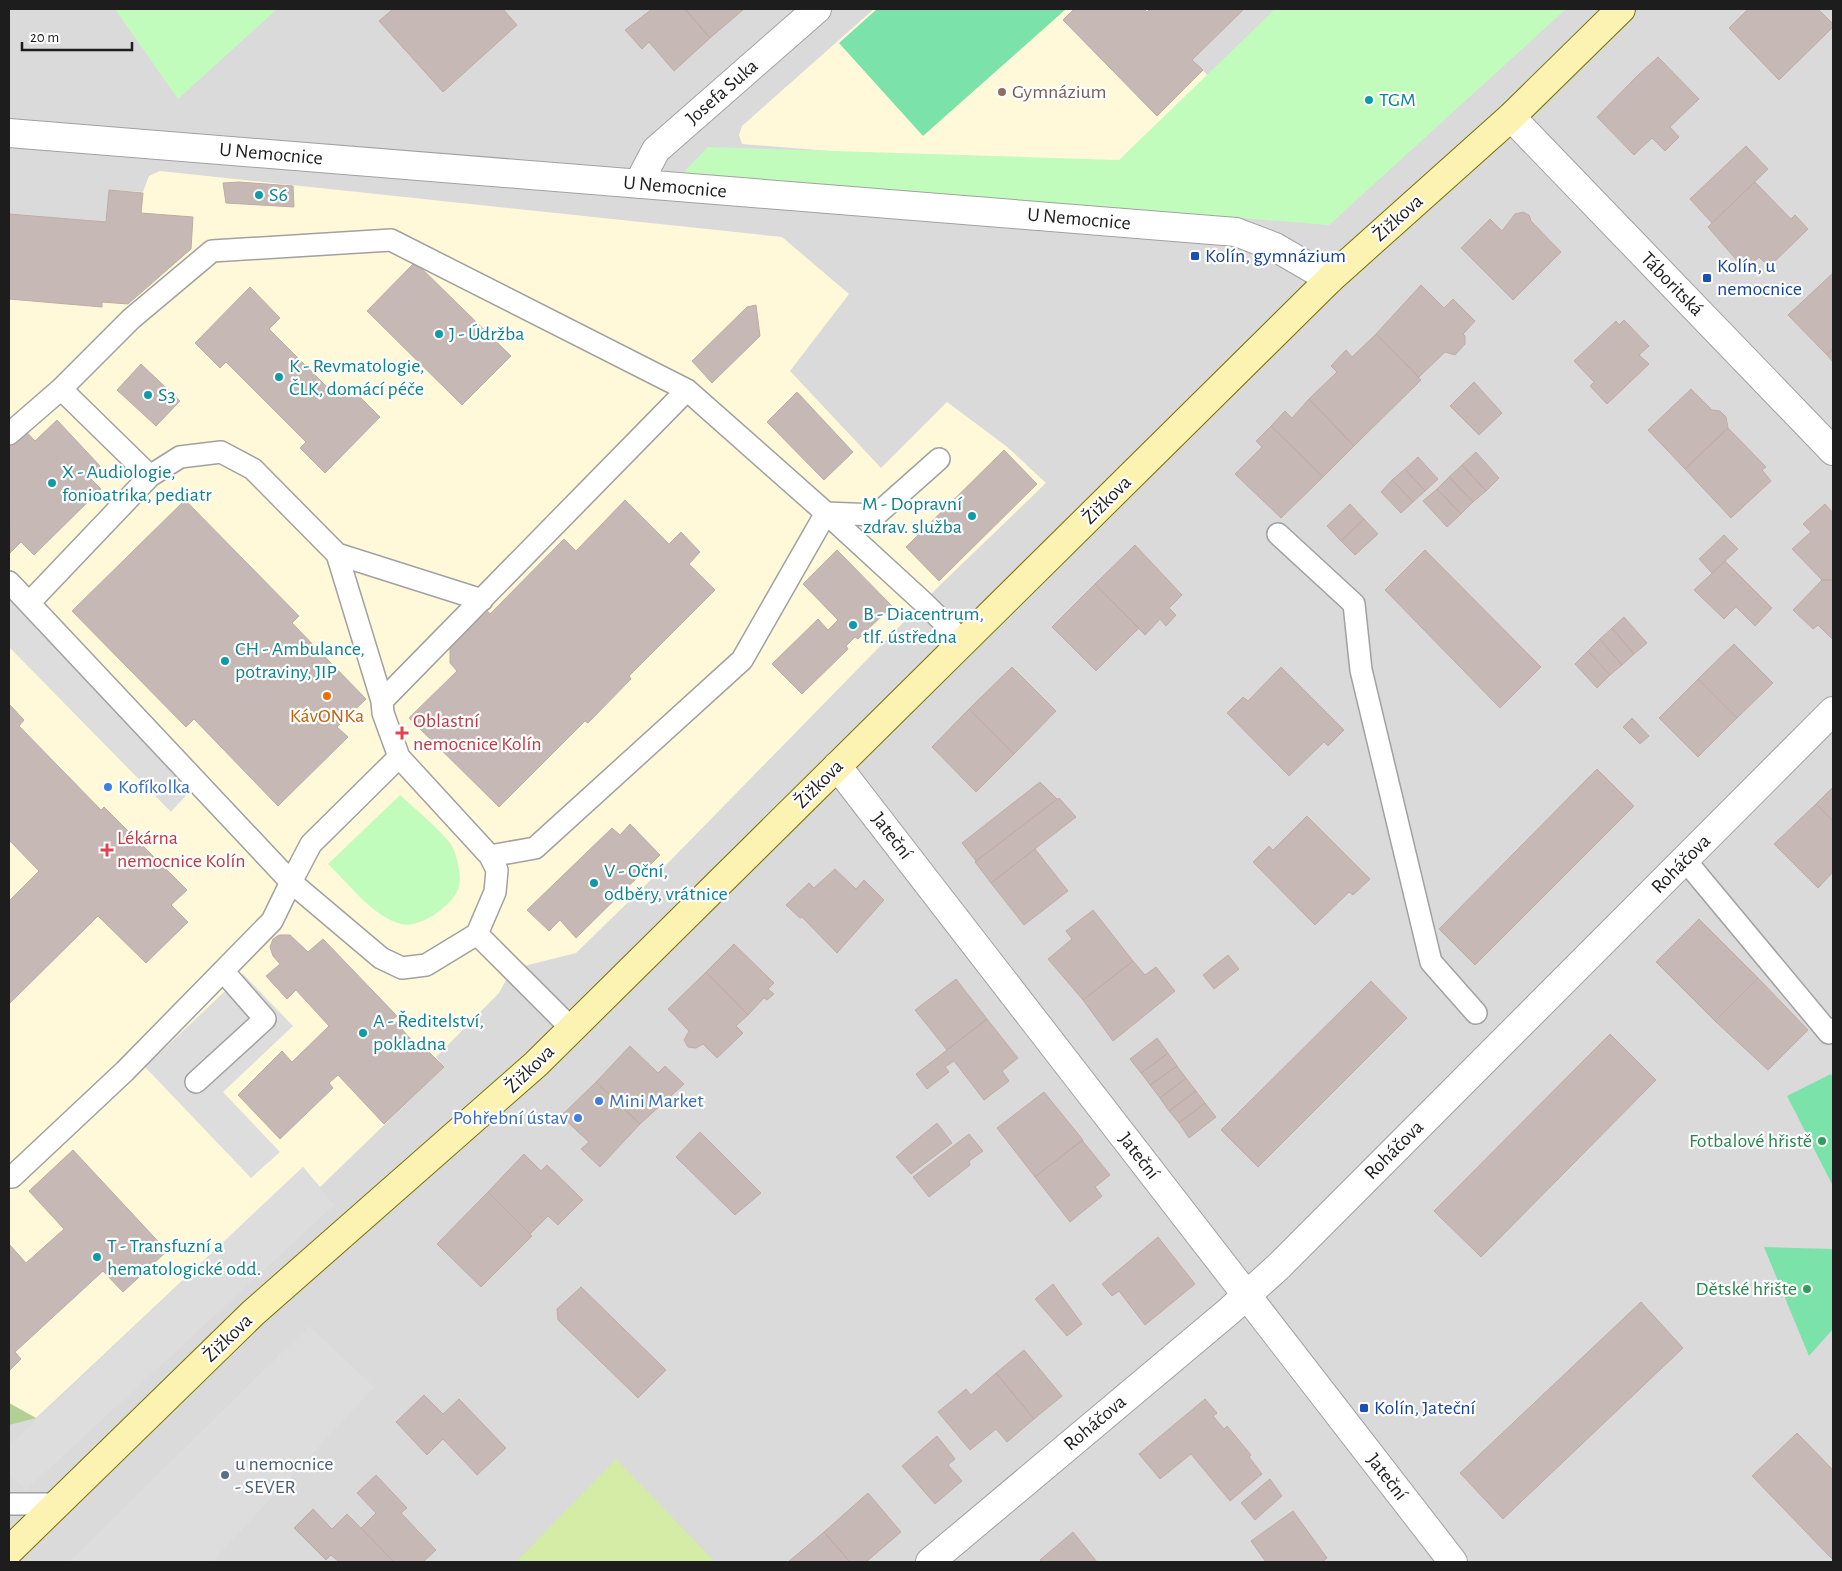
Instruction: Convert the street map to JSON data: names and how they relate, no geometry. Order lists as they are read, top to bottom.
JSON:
{
  "streets": {
    "street": [
      "Josefa Suka",
      "U Nemocnice",
      "Žižkova",
      "Táboritská",
      "Jateční",
      "Roháčova"
    ]
  },
  "crossings": [
    ["Josefa Suka", "U Nemocnice"],
    ["U Nemocnice", "Žižkova"],
    ["Žižkova", "Táboritská"],
    ["Žižkova", "Jateční"],
    ["Jateční", "Roháčova"]
  ],
  "places": {
    "other": [
      "Gymnázium",
      "TGM",
      "S6",
      "J - Údržba",
      "K - Revmatologie, ČLK, domácí péče",
      "S3",
      "X - Audiologie, fonioatrika, pediatr",
      "M - Dopravní zdrav. služba",
      "B - Diacentrum, tlf. ústředna",
      "CH - Ambulance, potraviny, JIP",
      "KávONKa",
      "Kofíkolka",
      "V - Oční, odběry, vrátnice",
      "A - Ředitelství, pokladna",
      "Mini Market",
      "Pohřební ústav",
      "Fotbalové hřistě",
      "T - Transfuzní a hematologické odd.",
      "Dětské hřište",
      "u nemocnice - SEVER"
    ],
    "transit": ["Kolín, gymnázium", "Kolín, u nemocnice", "Kolín, Jateční"],
    "health": ["Oblastní nemocnice Kolín", "Lékárna nemocnice Kolín"]
  },
  "scale_bar": "20 m"
}
